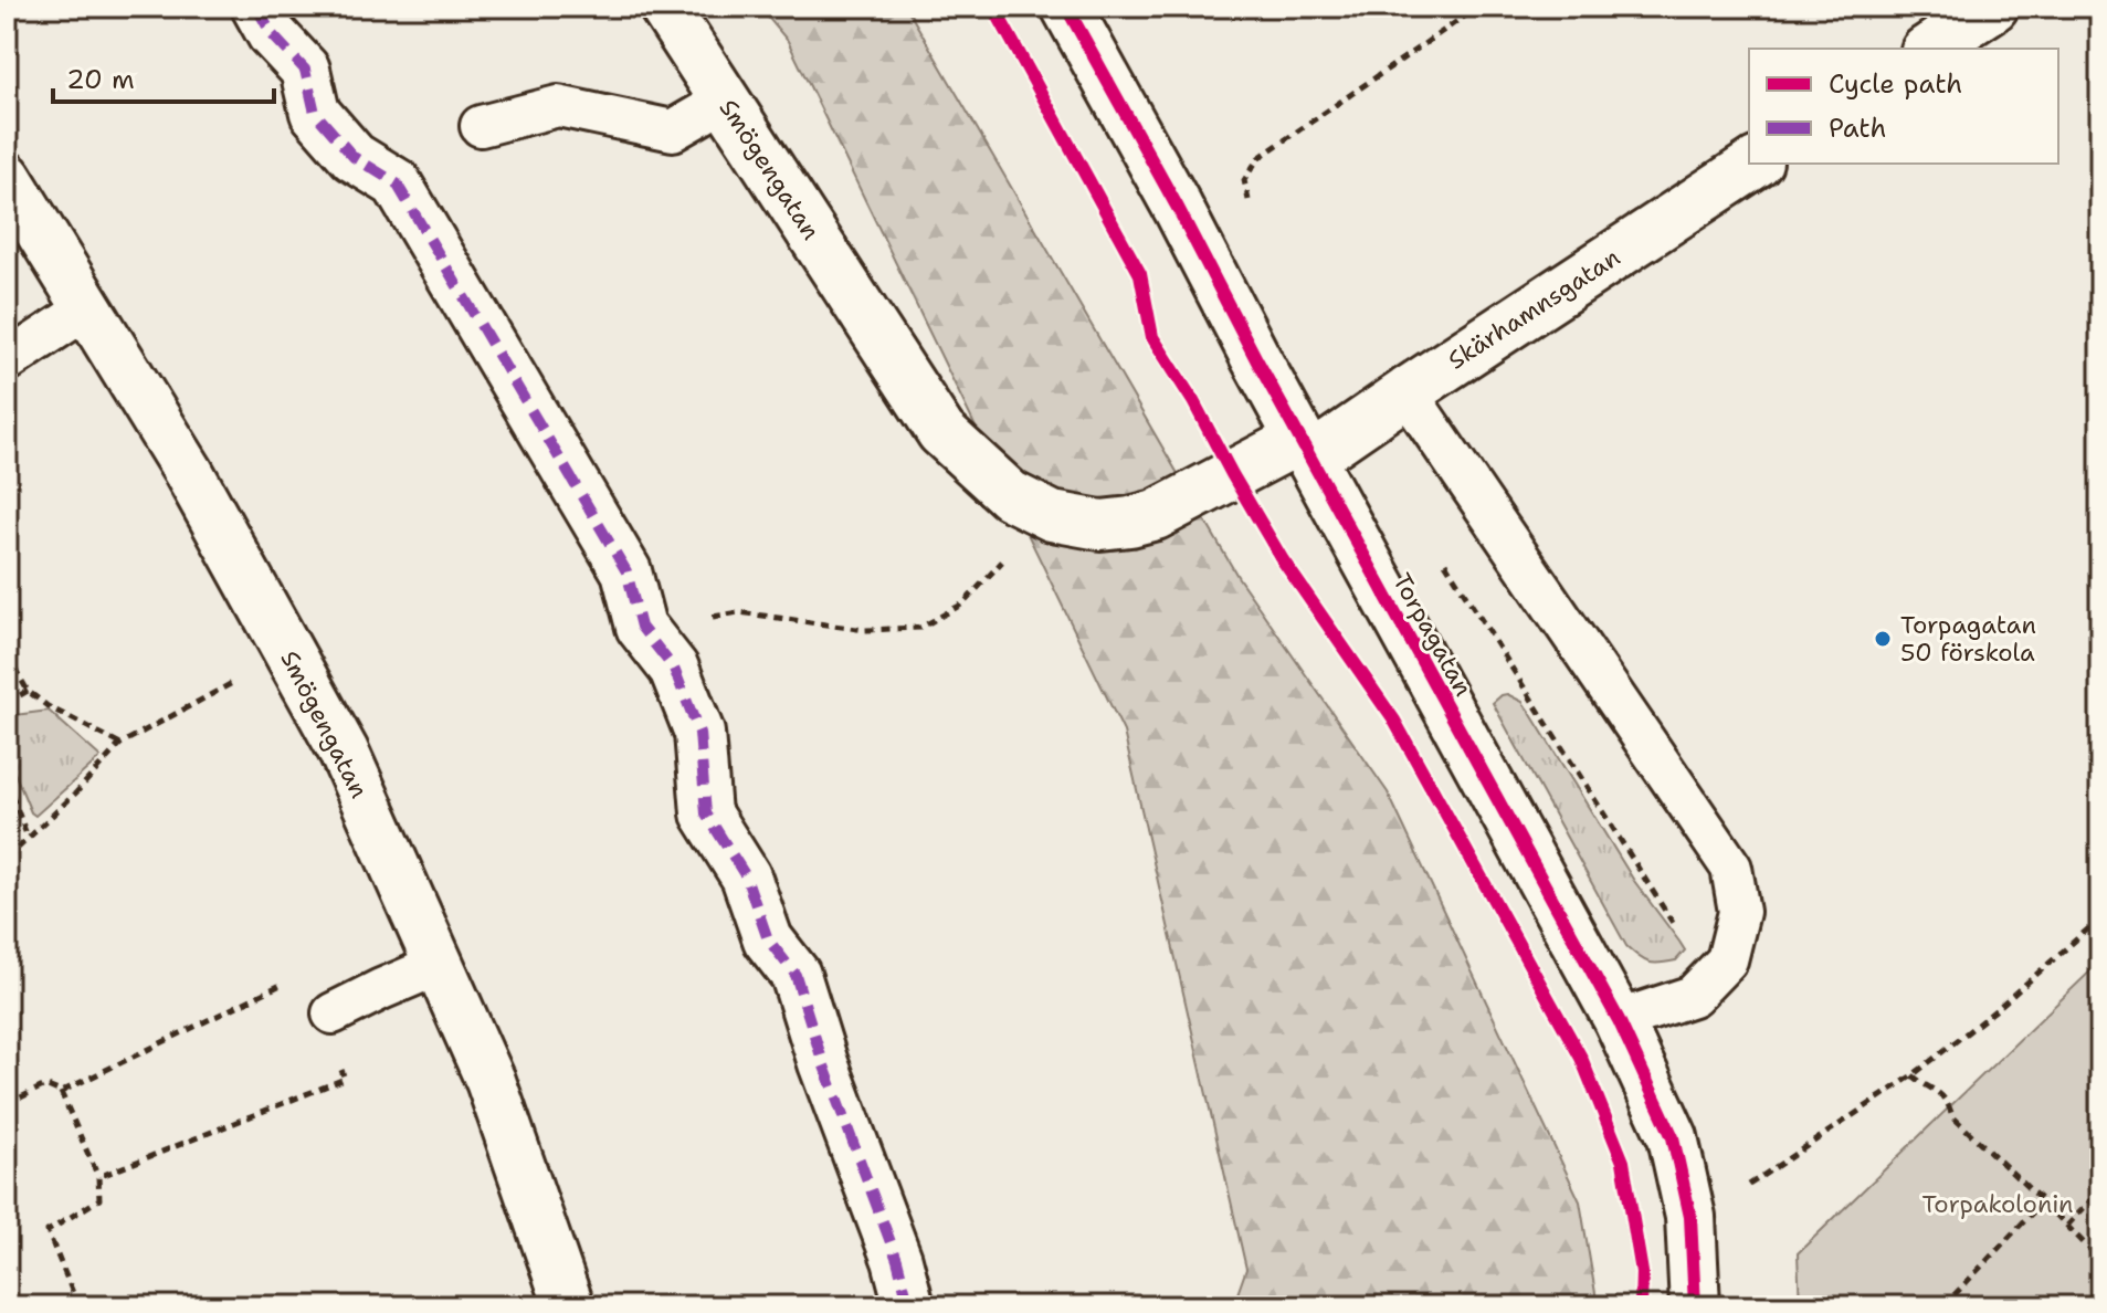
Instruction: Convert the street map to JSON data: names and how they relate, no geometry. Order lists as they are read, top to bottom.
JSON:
{
  "streets": {
    "street": ["Smögengatan", "Skärhamnsgatan", "Torpagatan"]
  },
  "crossings": [
    ["Smögengatan", "Skärhamnsgatan"],
    ["Smögengatan", "Torpagatan"],
    ["Skärhamnsgatan", "Torpagatan"]
  ],
  "parks": ["Torpakolonin"],
  "places": ["Torpagatan 50 förskola"],
  "legend": ["Cycle path", "Path"],
  "scale_bar": "20 m"
}
